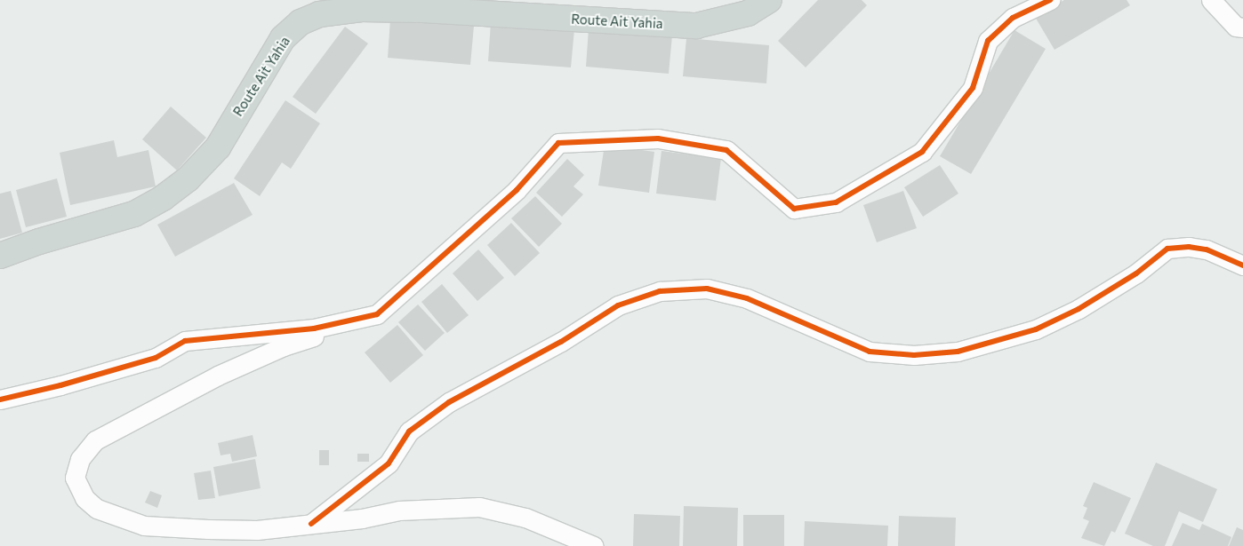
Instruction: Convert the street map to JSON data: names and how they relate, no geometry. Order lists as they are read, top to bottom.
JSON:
{
  "streets": {
    "main road": ["Route Ait Yahia"]
  }
}
